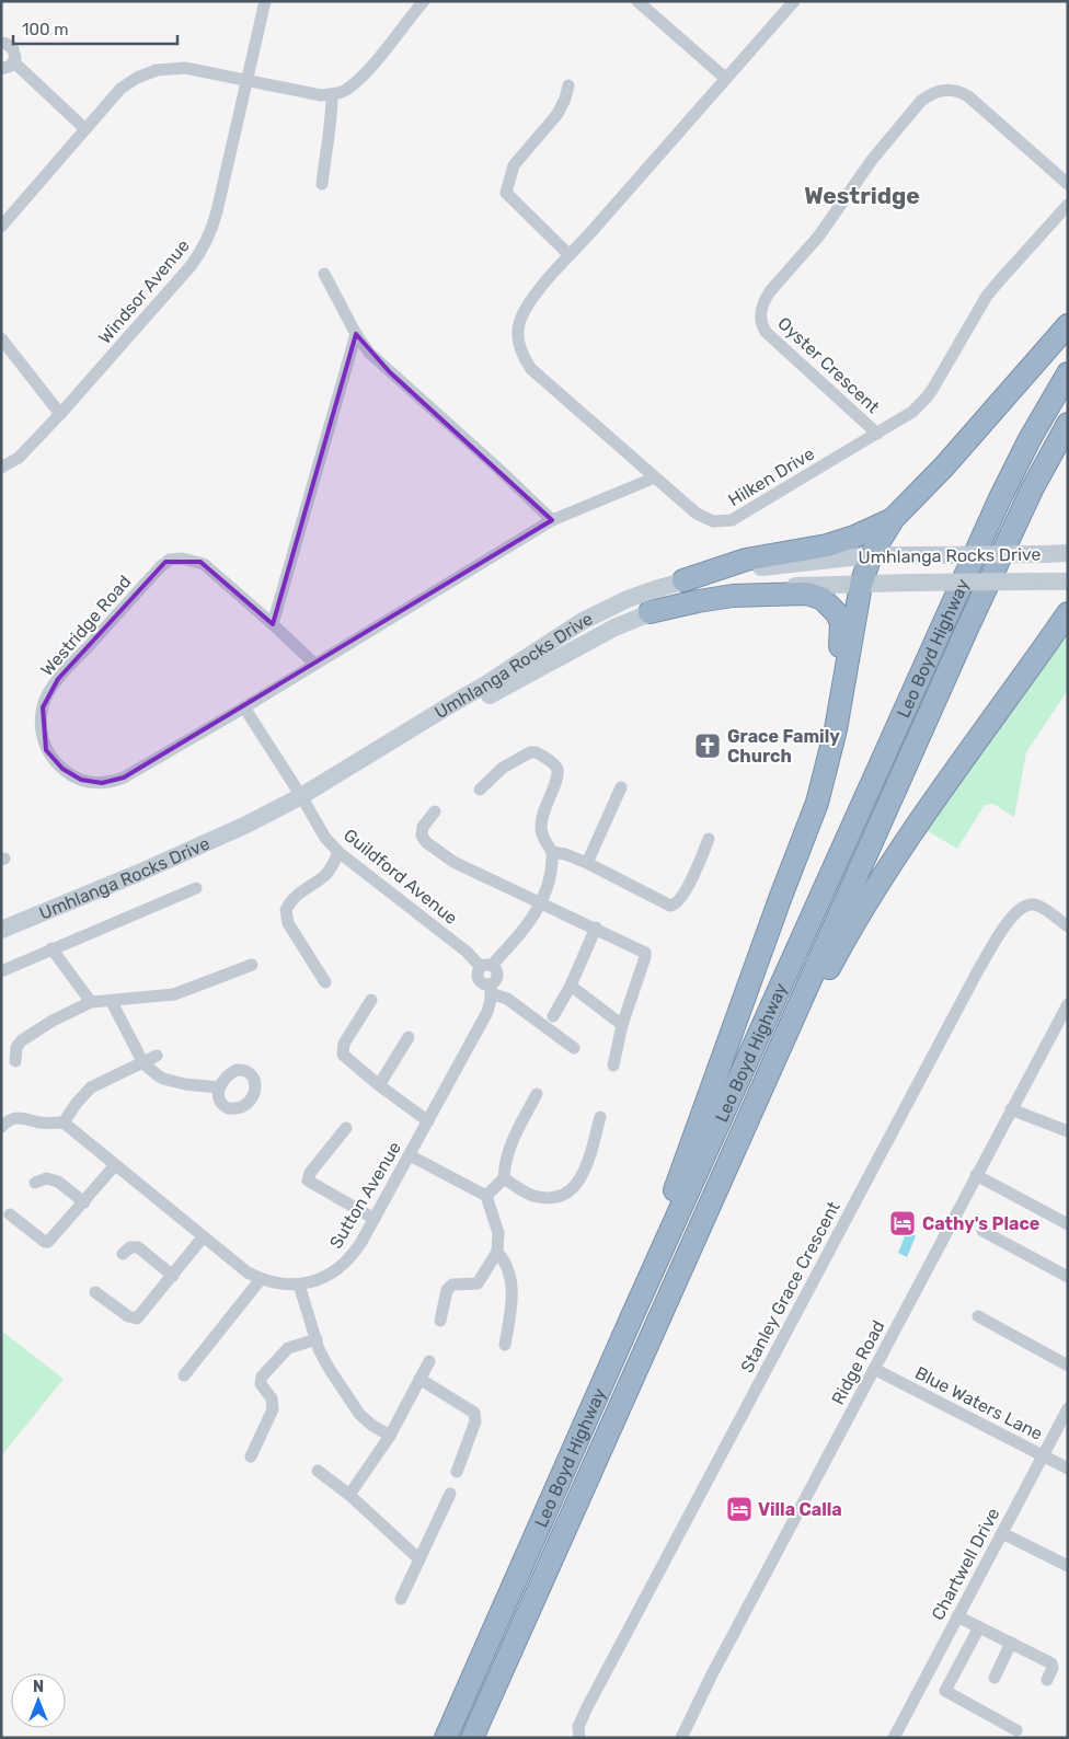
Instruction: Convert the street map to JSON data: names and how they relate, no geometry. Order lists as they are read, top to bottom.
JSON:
{
  "streets": {
    "highway": ["Leo Boyd Highway"],
    "main road": ["Umhlanga Rocks Drive"],
    "street": [
      "Windsor Avenue",
      "Oyster Crescent",
      "Hilken Drive",
      "Westridge Road",
      "Guildford Avenue",
      "Sutton Avenue",
      "Stanley Grace Crescent",
      "Ridge Road",
      "Blue Waters Lane",
      "Chartwell Drive"
    ]
  },
  "crossings": [
    ["Oyster Crescent", "Hilken Drive"],
    ["Hilken Drive", "Westridge Road"],
    ["Umhlanga Rocks Drive", "Guildford Avenue"],
    ["Guildford Avenue", "Sutton Avenue"],
    ["Ridge Road", "Blue Waters Lane"],
    ["Blue Waters Lane", "Chartwell Drive"]
  ],
  "districts": ["Westridge"],
  "places": {
    "church": ["Grace Family Church"],
    "hotel": ["Cathy's Place", "Villa Calla"]
  },
  "scale_bar": "100 m",
  "north": "top"
}
